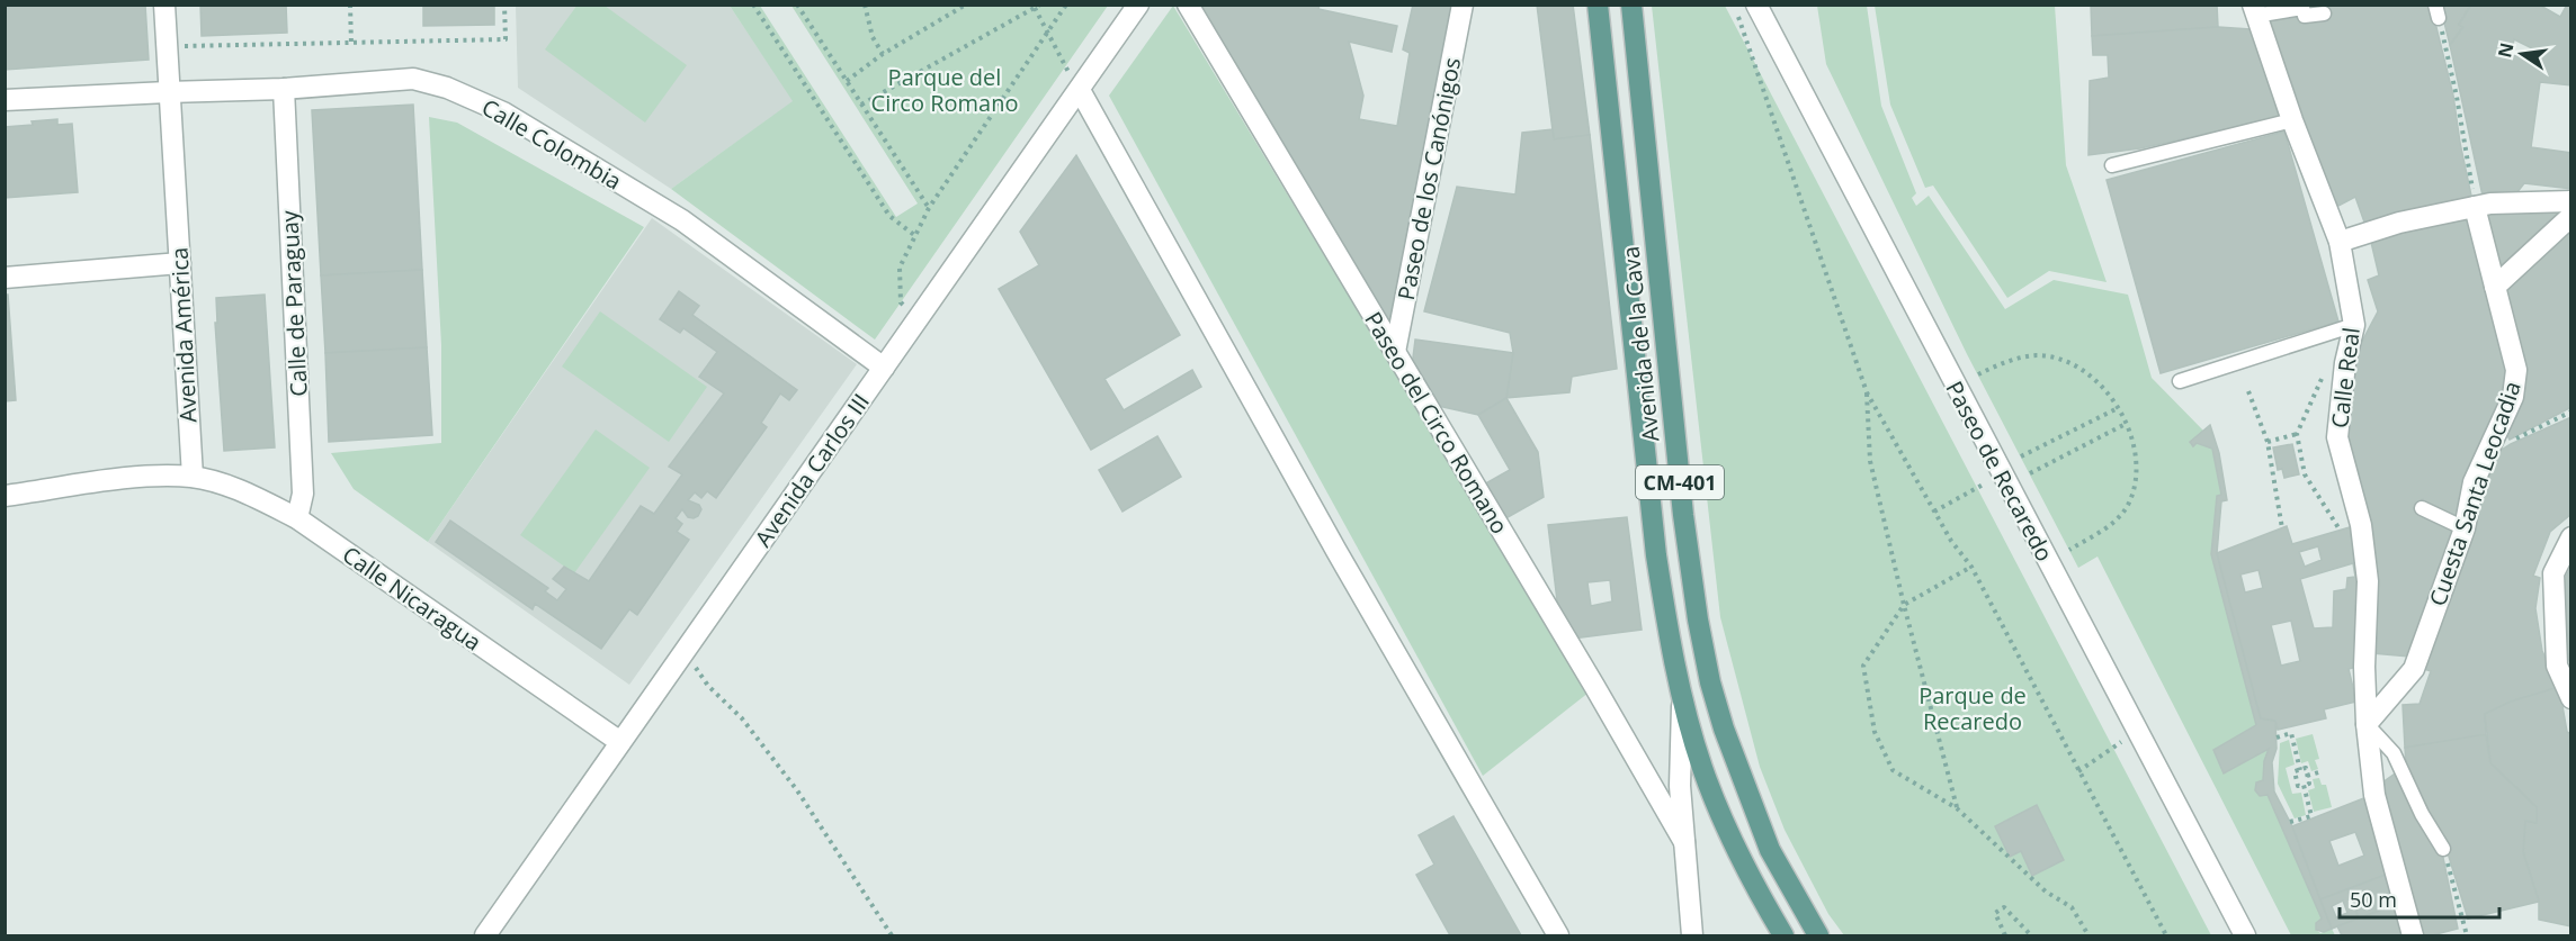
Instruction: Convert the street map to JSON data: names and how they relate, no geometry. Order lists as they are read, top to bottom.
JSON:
{
  "streets": {
    "main road": ["Avenida de la Cava", "CM-401"],
    "street": [
      "Calle Colombia",
      "Paseo de los Canónigos",
      "Calle de Paraguay",
      "Avenida América",
      "Calle Real",
      "Paseo del Circo Romano",
      "Avenida Carlos III",
      "Paseo de Recaredo",
      "Cuesta Santa Leocadia",
      "Calle Nicaragua"
    ]
  },
  "crossings": [
    ["Calle Colombia", "Calle de Paraguay"],
    ["Calle Colombia", "Avenida América"],
    ["Calle Colombia", "Avenida Carlos III"],
    ["Paseo de los Canónigos", "Paseo del Circo Romano"],
    ["Calle de Paraguay", "Calle Nicaragua"],
    ["Avenida América", "Calle Nicaragua"],
    ["Calle Real", "Cuesta Santa Leocadia"],
    ["Avenida Carlos III", "Calle Nicaragua"]
  ],
  "parks": ["Parque del Circo Romano", "Parque de Recaredo"],
  "scale_bar": "50 m",
  "north": "left"
}
